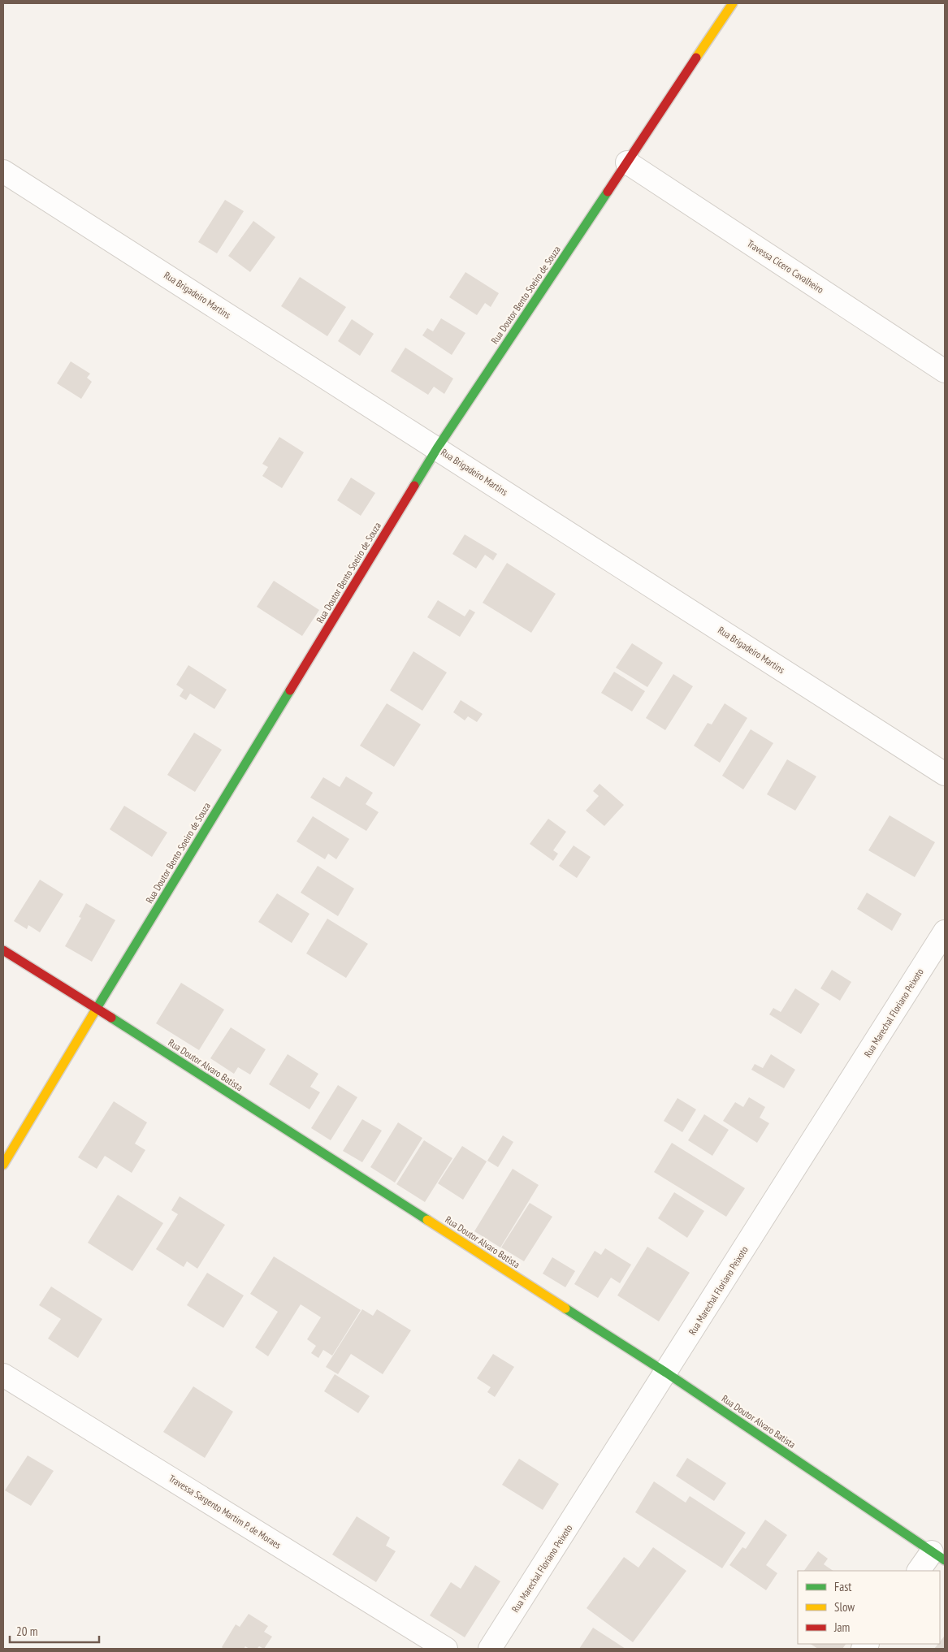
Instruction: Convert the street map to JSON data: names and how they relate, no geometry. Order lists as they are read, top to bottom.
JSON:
{
  "streets": {
    "street": [
      "Travessa Cícero Cavalheiro",
      "Rua Brigadeiro Martins",
      "Rua Doutor Bento Soeiro de Souza",
      "Rua Marechal Floriano Peixoto",
      "Rua Doutor Alvaro Batista",
      "Travessa Sargento Martim P. de Moraes"
    ]
  },
  "crossings": [
    ["Travessa Cícero Cavalheiro", "Rua Doutor Bento Soeiro de Souza"],
    ["Rua Brigadeiro Martins", "Rua Doutor Bento Soeiro de Souza"],
    ["Rua Doutor Bento Soeiro de Souza", "Rua Doutor Alvaro Batista"],
    ["Rua Marechal Floriano Peixoto", "Rua Doutor Alvaro Batista"]
  ],
  "legend": ["Fast", "Slow", "Jam"],
  "scale_bar": "20 m"
}
